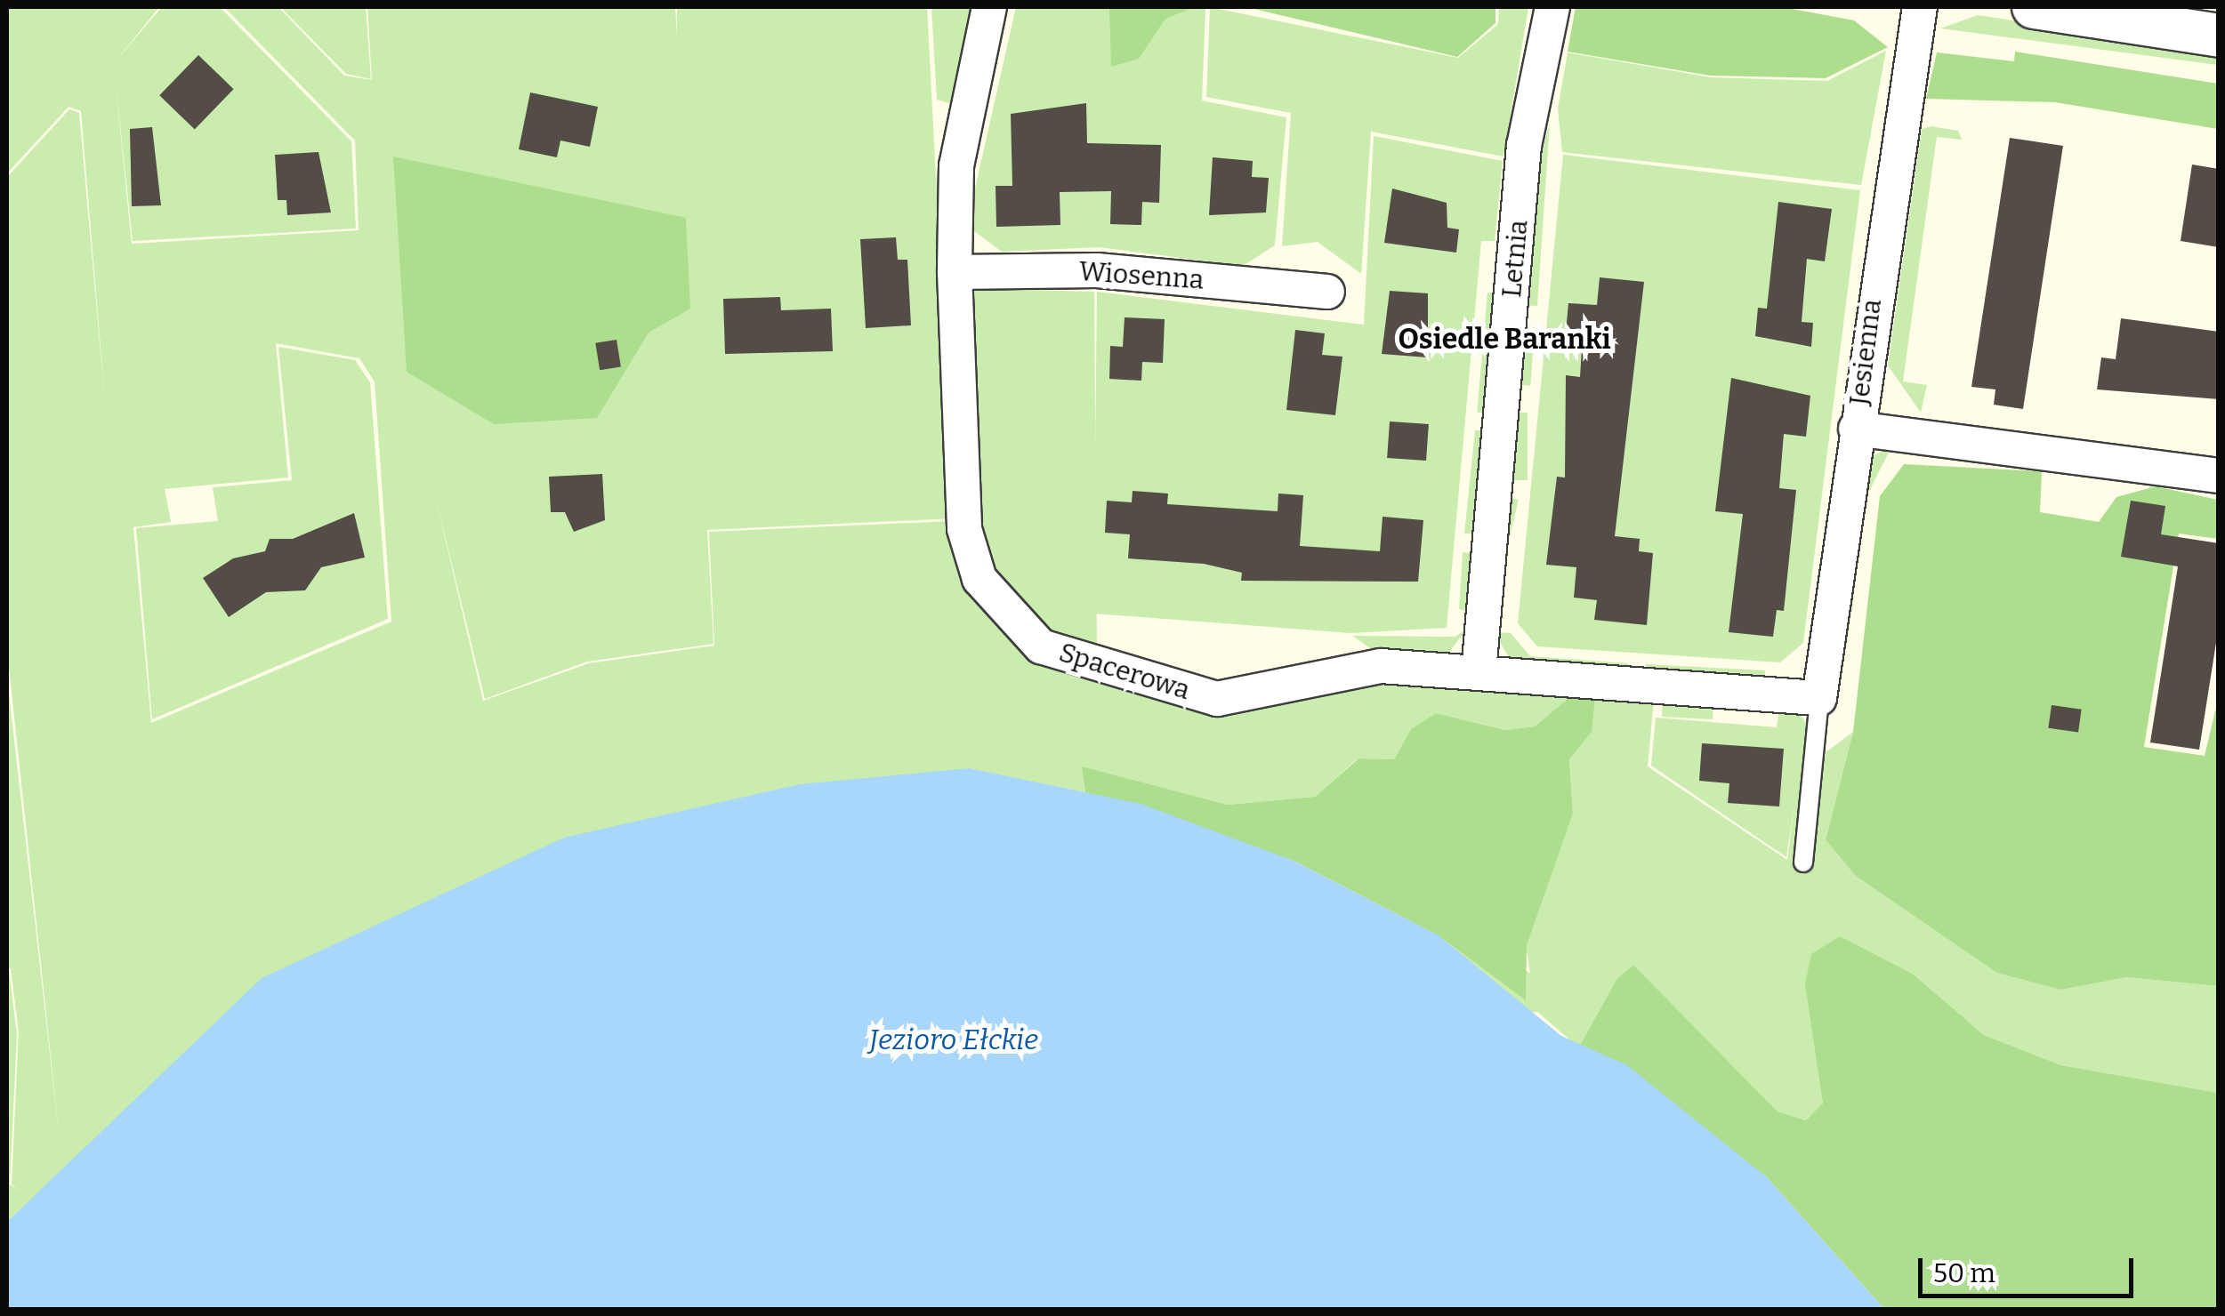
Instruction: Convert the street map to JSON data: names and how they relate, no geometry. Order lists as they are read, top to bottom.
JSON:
{
  "streets": {
    "street": [
      "Letnia",
      "Wiosenna",
      "Jesienna",
      "Spacerowa"
    ]
  },
  "crossings": [
    ["Letnia", "Spacerowa"],
    ["Wiosenna", "Spacerowa"],
    ["Jesienna", "Spacerowa"]
  ],
  "districts": ["Osiedle Baranki"],
  "water": ["Jezioro Ełckie"],
  "scale_bar": "50 m"
}
